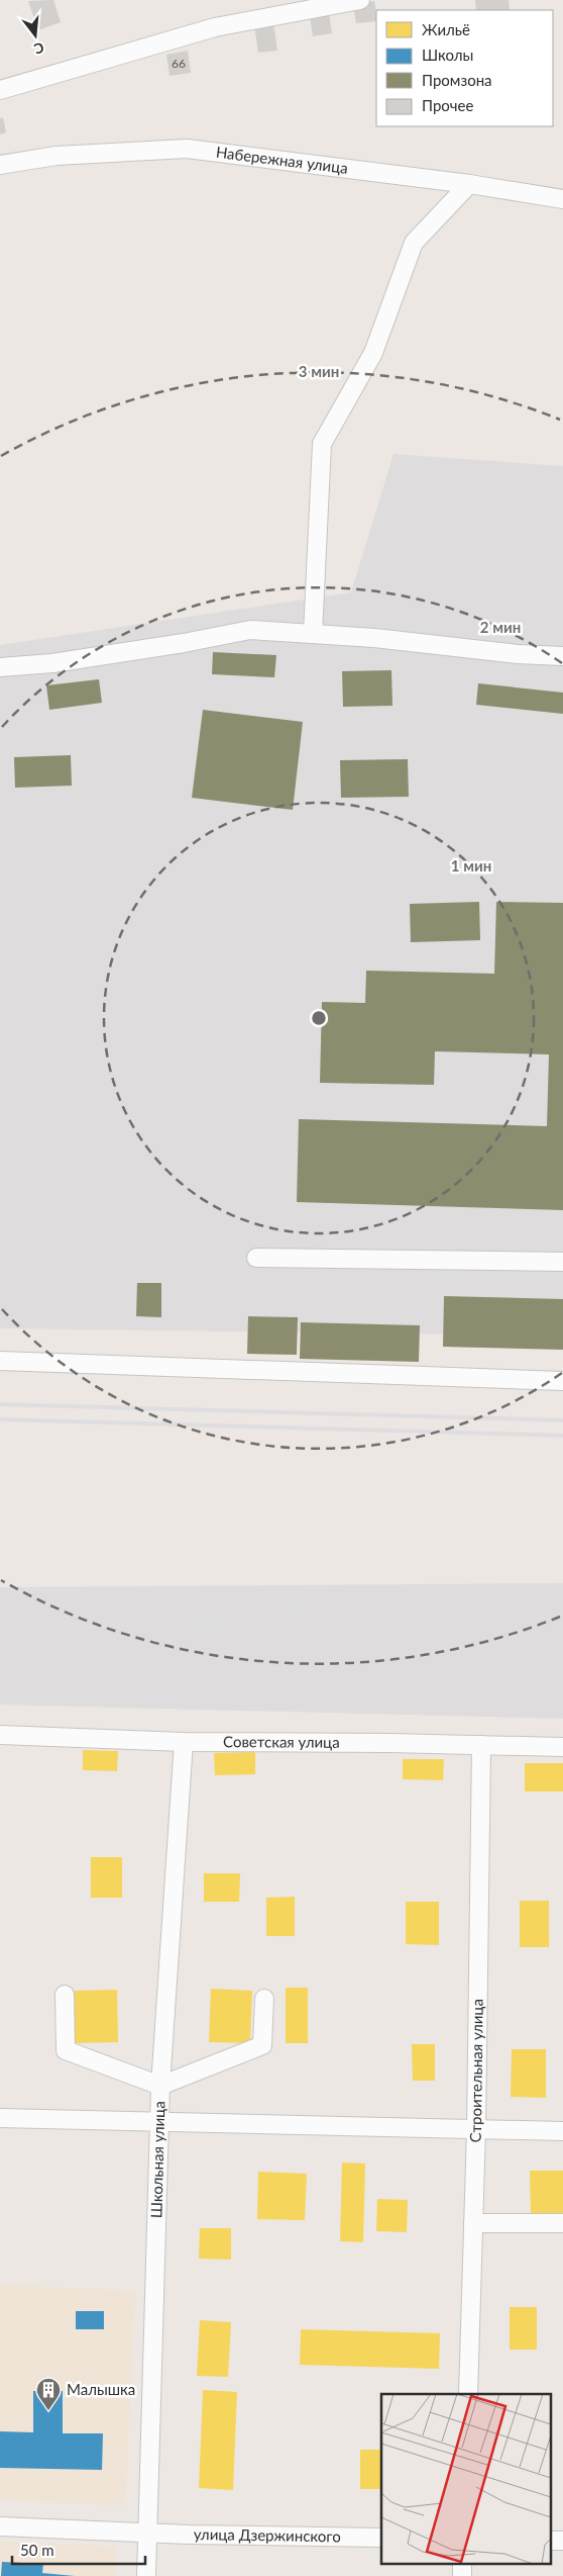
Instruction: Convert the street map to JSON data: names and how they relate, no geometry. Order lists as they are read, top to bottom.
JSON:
{
  "streets": {
    "street": [
      "Набережная улица",
      "Советская улица",
      "Строительная улица",
      "Школьная улица",
      "улица Дзержинского"
    ]
  },
  "crossings": [
    ["Советская улица", "Строительная улица"],
    ["Советская улица", "Школьная улица"],
    ["Школьная улица", "улица Дзержинского"]
  ],
  "places": {
    "building": ["Малышка"]
  },
  "house_numbers": ["66"],
  "legend": [
    "Жильё",
    "Школы",
    "Промзона",
    "Прочее"
  ],
  "scale_bar": "50 m",
  "north": "bottom",
  "rings": ["3 мин", "2 мин", "1 мин"]
}
